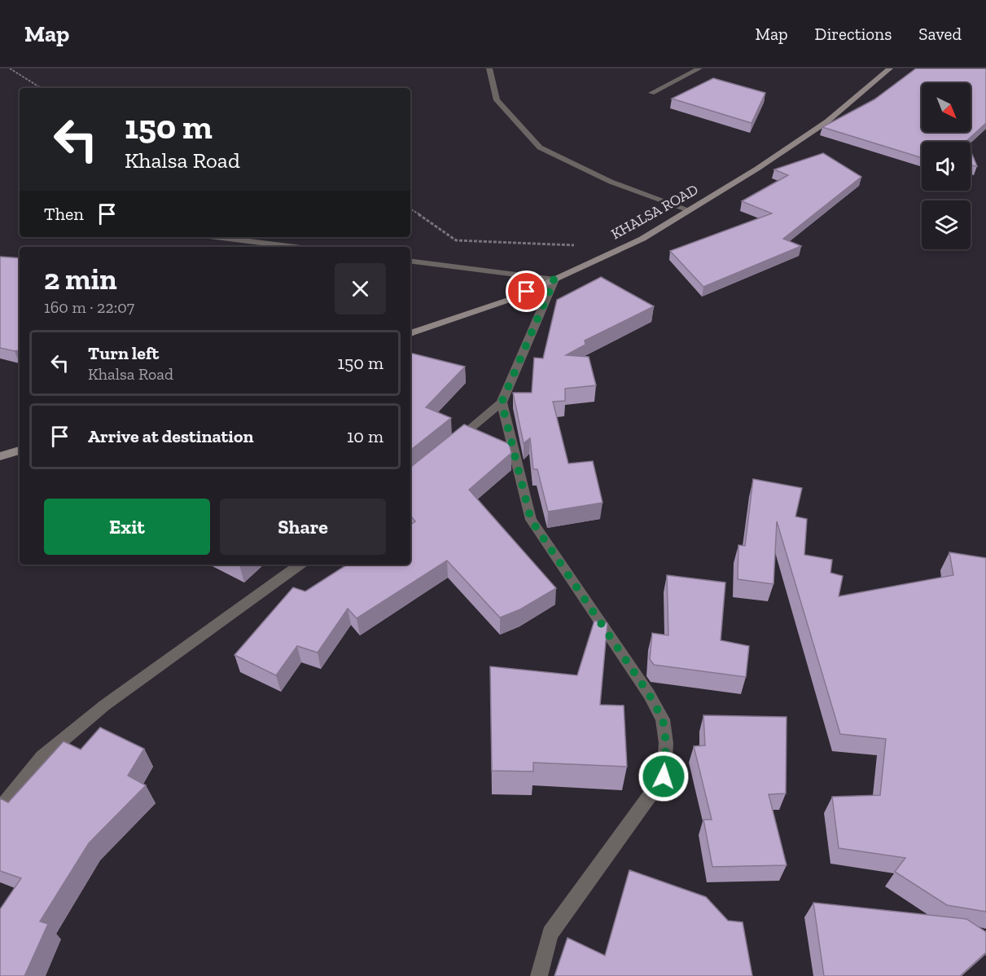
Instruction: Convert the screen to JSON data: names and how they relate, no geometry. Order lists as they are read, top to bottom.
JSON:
{
  "streets": {
    "main road": ["KHALSA ROAD"]
  },
  "north": "bottom right",
  "page": {
    "header": "Map",
    "nav": ["Map", "Directions", "Saved"],
    "turn": ["150 m", "Khalsa Road"],
    "then": "Then",
    "heading": ["2 min", "160 m · 22:07"],
    "list": [
      {
        "name": "Turn left",
        "note": "Khalsa Road",
        "value": "150 m"
      },
      {
        "name": "Arrive at destination",
        "value": "10 m"
      }
    ],
    "buttons": ["Exit", "Share"]
  }
}
